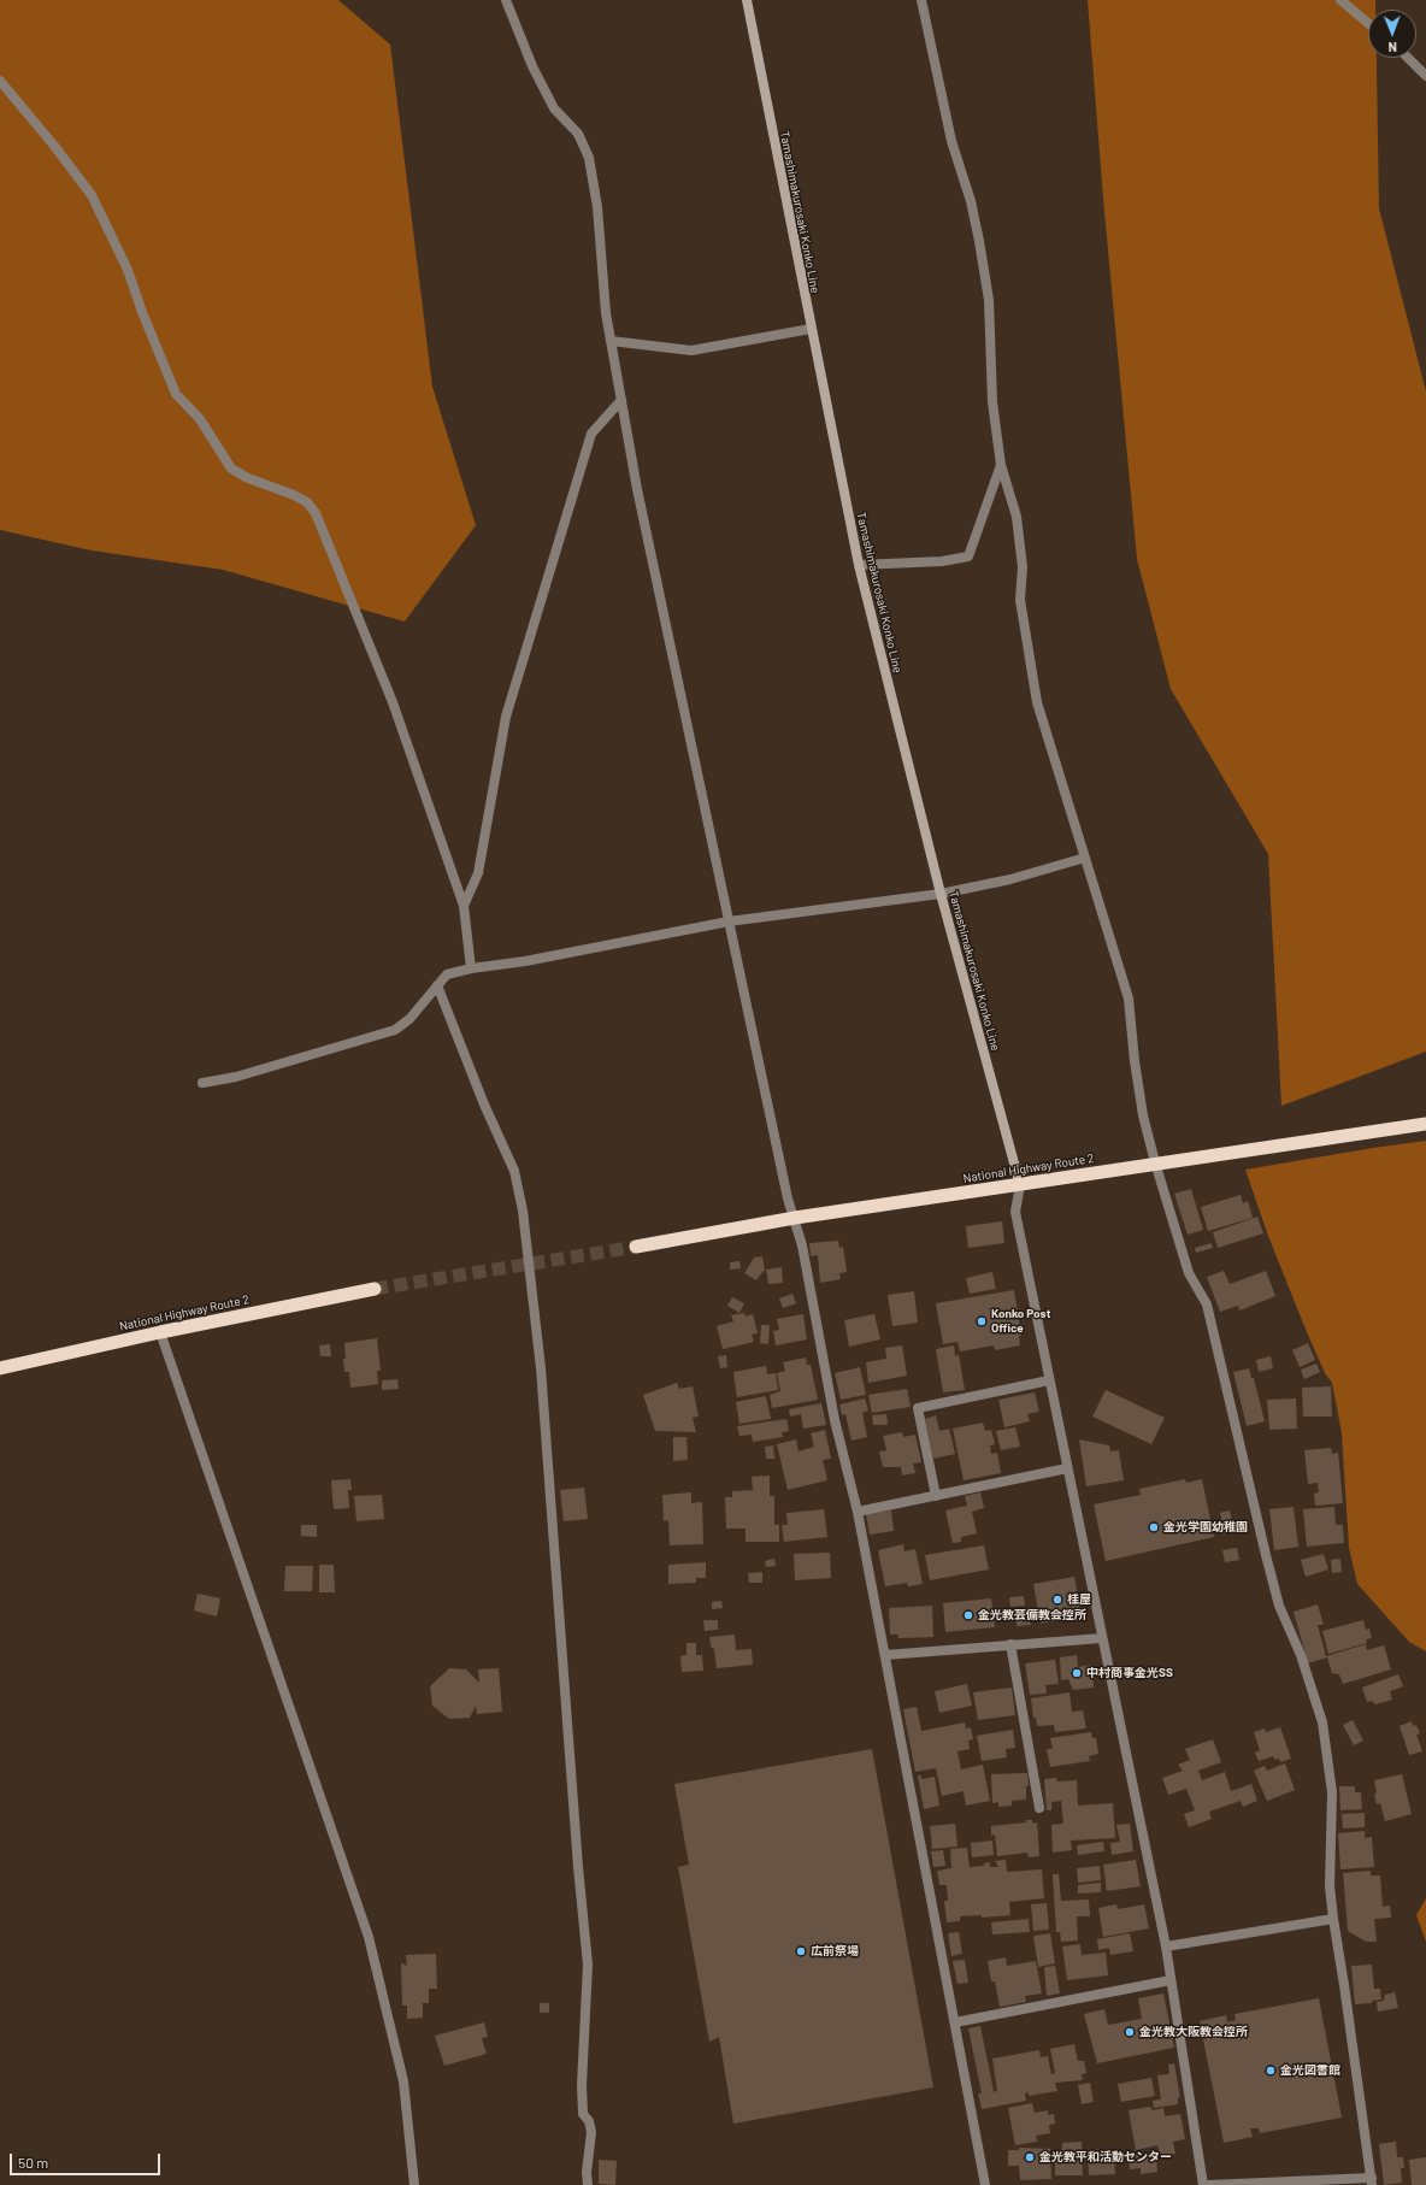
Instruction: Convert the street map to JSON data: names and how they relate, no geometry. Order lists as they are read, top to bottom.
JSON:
{
  "streets": {
    "highway": ["National Highway Route 2"],
    "main road": ["Tamashimakurosaki Konko Line"]
  },
  "crossings": [
    ["Tamashimakurosaki Konko Line", "National Highway Route 2"]
  ],
  "places": [
    "Konko Post Office",
    "金光学園幼稚園",
    "桂屋",
    "金光教芸備教会控所",
    "中村商事金光SS",
    "広前祭場",
    "金光教大阪教会控所",
    "金光図書館",
    "金光教平和活動センター"
  ],
  "scale_bar": "50 m",
  "north": "bottom"
}
